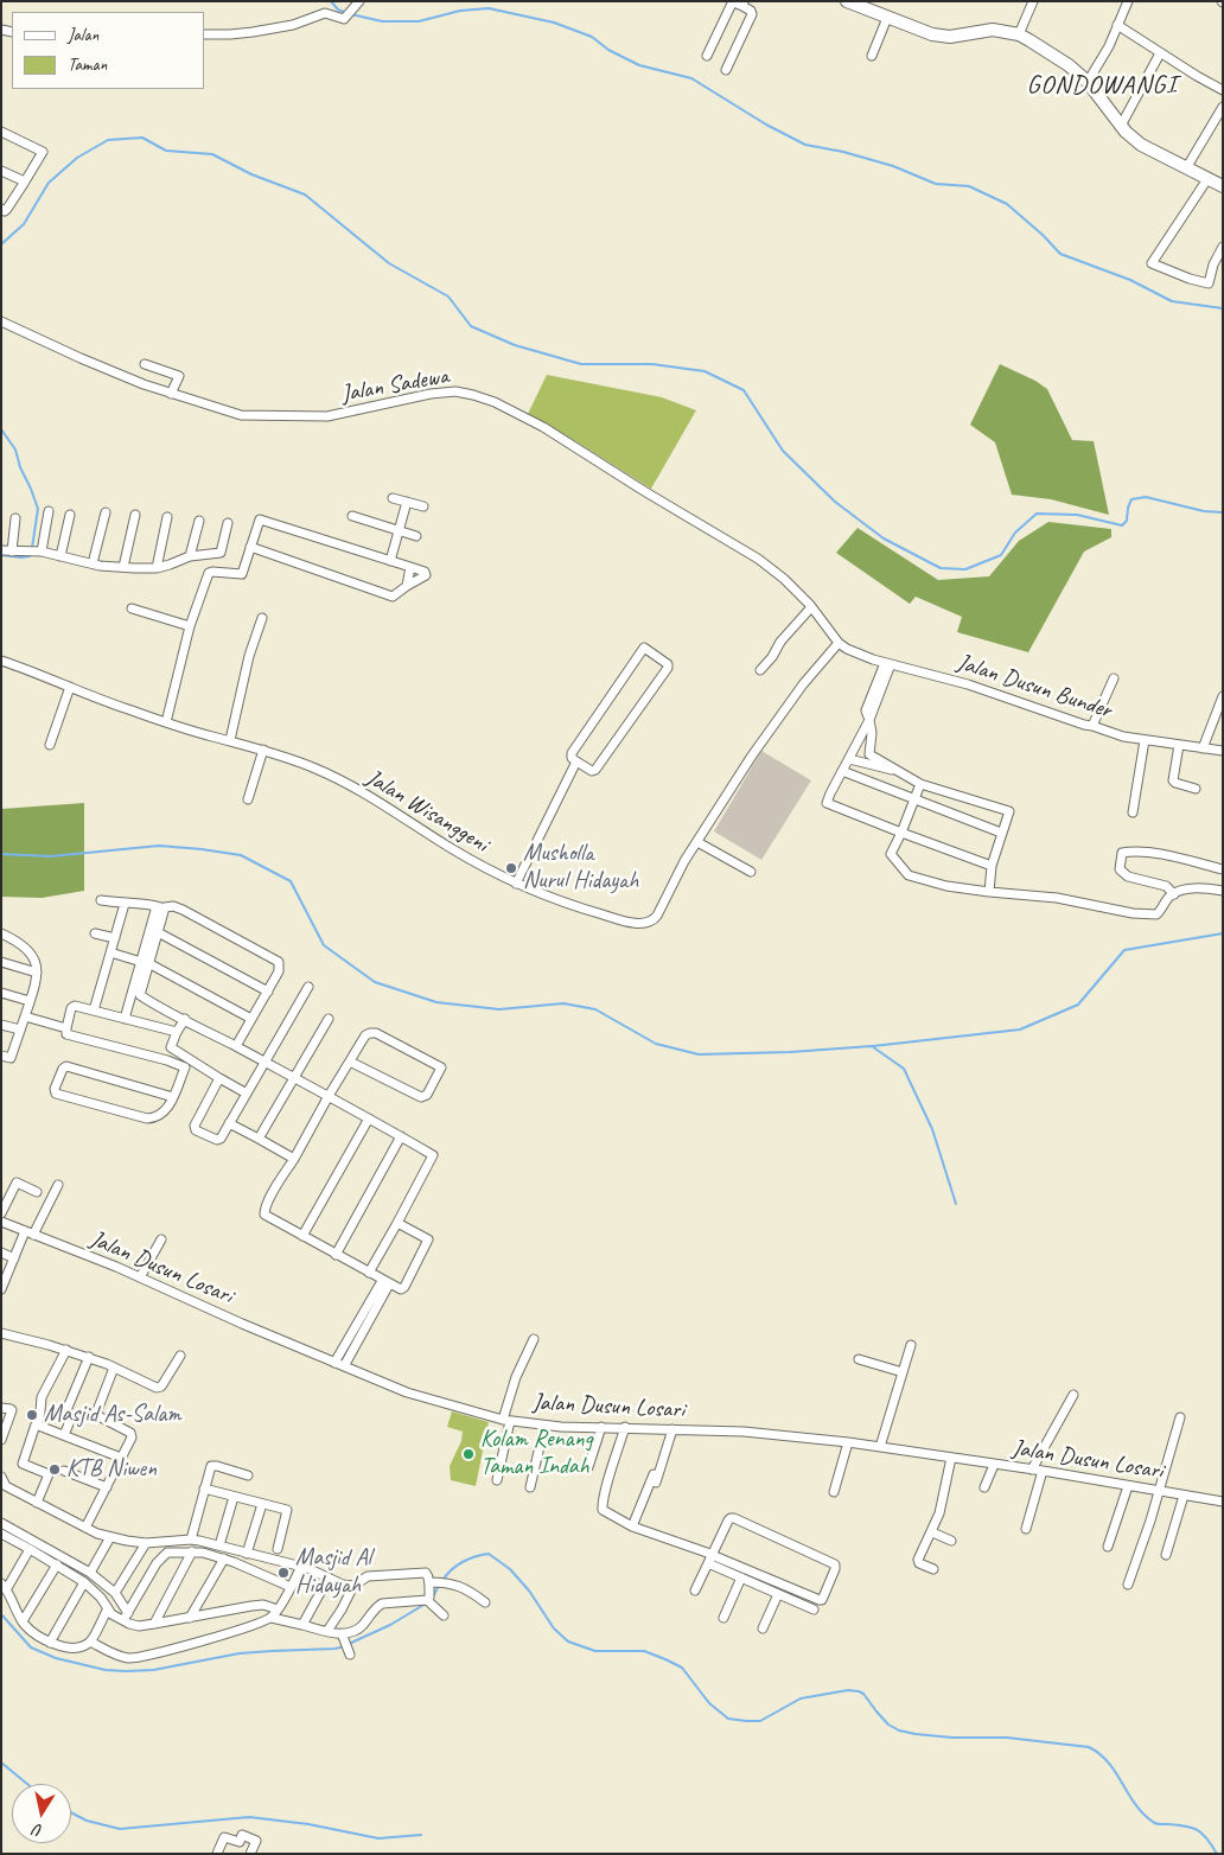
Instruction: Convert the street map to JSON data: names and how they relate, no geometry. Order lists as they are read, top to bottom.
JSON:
{
  "streets": {
    "street": [
      "Jalan Sadewa",
      "Jalan Dusun Bunder",
      "Jalan Wisanggeni",
      "Jalan Dusun Losari"
    ]
  },
  "crossings": [
    ["Jalan Sadewa", "Jalan Dusun Bunder"],
    ["Jalan Sadewa", "Jalan Wisanggeni"],
    ["Jalan Dusun Bunder", "Jalan Wisanggeni"]
  ],
  "districts": ["GONDOWANGI"],
  "places": [
    "Musholla Nurul Hidayah",
    "Masjid As-Salam",
    "Kolam Renang Taman Indah",
    "KTB Niwen",
    "Masjid Al Hidayah"
  ],
  "legend": ["Jalan", "Taman"],
  "north": "bottom"
}
